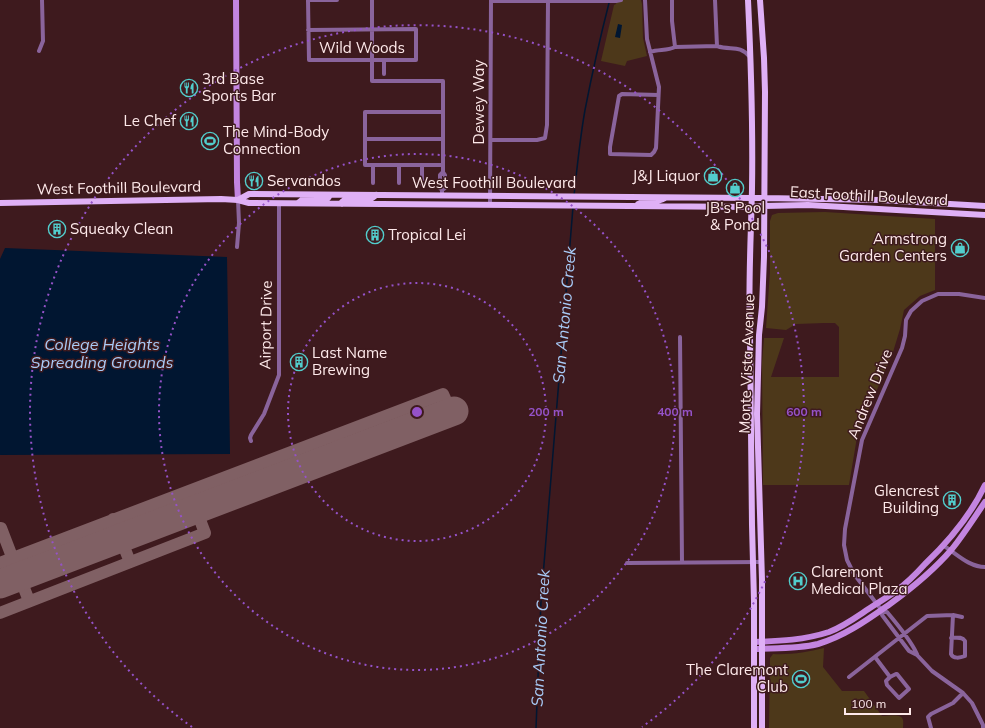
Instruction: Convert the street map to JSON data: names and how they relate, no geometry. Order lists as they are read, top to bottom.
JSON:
{
  "streets": {
    "main road": ["West Foothill Boulevard", "East Foothill Boulevard", "Monte Vista Avenue"],
    "street": [
      "Wild Woods",
      "Dewey Way",
      "Airport Drive",
      "Andrew Drive"
    ]
  },
  "crossings": [
    ["Dewey Way", "West Foothill Boulevard"],
    ["West Foothill Boulevard", "East Foothill Boulevard"],
    ["West Foothill Boulevard", "Airport Drive"],
    ["West Foothill Boulevard", "Monte Vista Avenue"],
    ["East Foothill Boulevard", "Monte Vista Avenue"]
  ],
  "water": ["San Antonio Creek", "College Heights Spreading Grounds"],
  "places": {
    "restaurant": ["3rd Base Sports Bar", "Le Chef", "Servandos"],
    "sports": ["The Mind-Body Connection", "The Claremont Club"],
    "shop": ["J&J Liquor", "JB's Pool & Pond", "Armstrong Garden Centers"],
    "building": [
      "Squeaky Clean",
      "Tropical Lei",
      "Last Name Brewing",
      "Glencrest Building"
    ],
    "hospital": ["Claremont Medical Plaza"]
  },
  "scale_bar": "100 m",
  "rings": ["200 m", "400 m", "600 m"]
}
